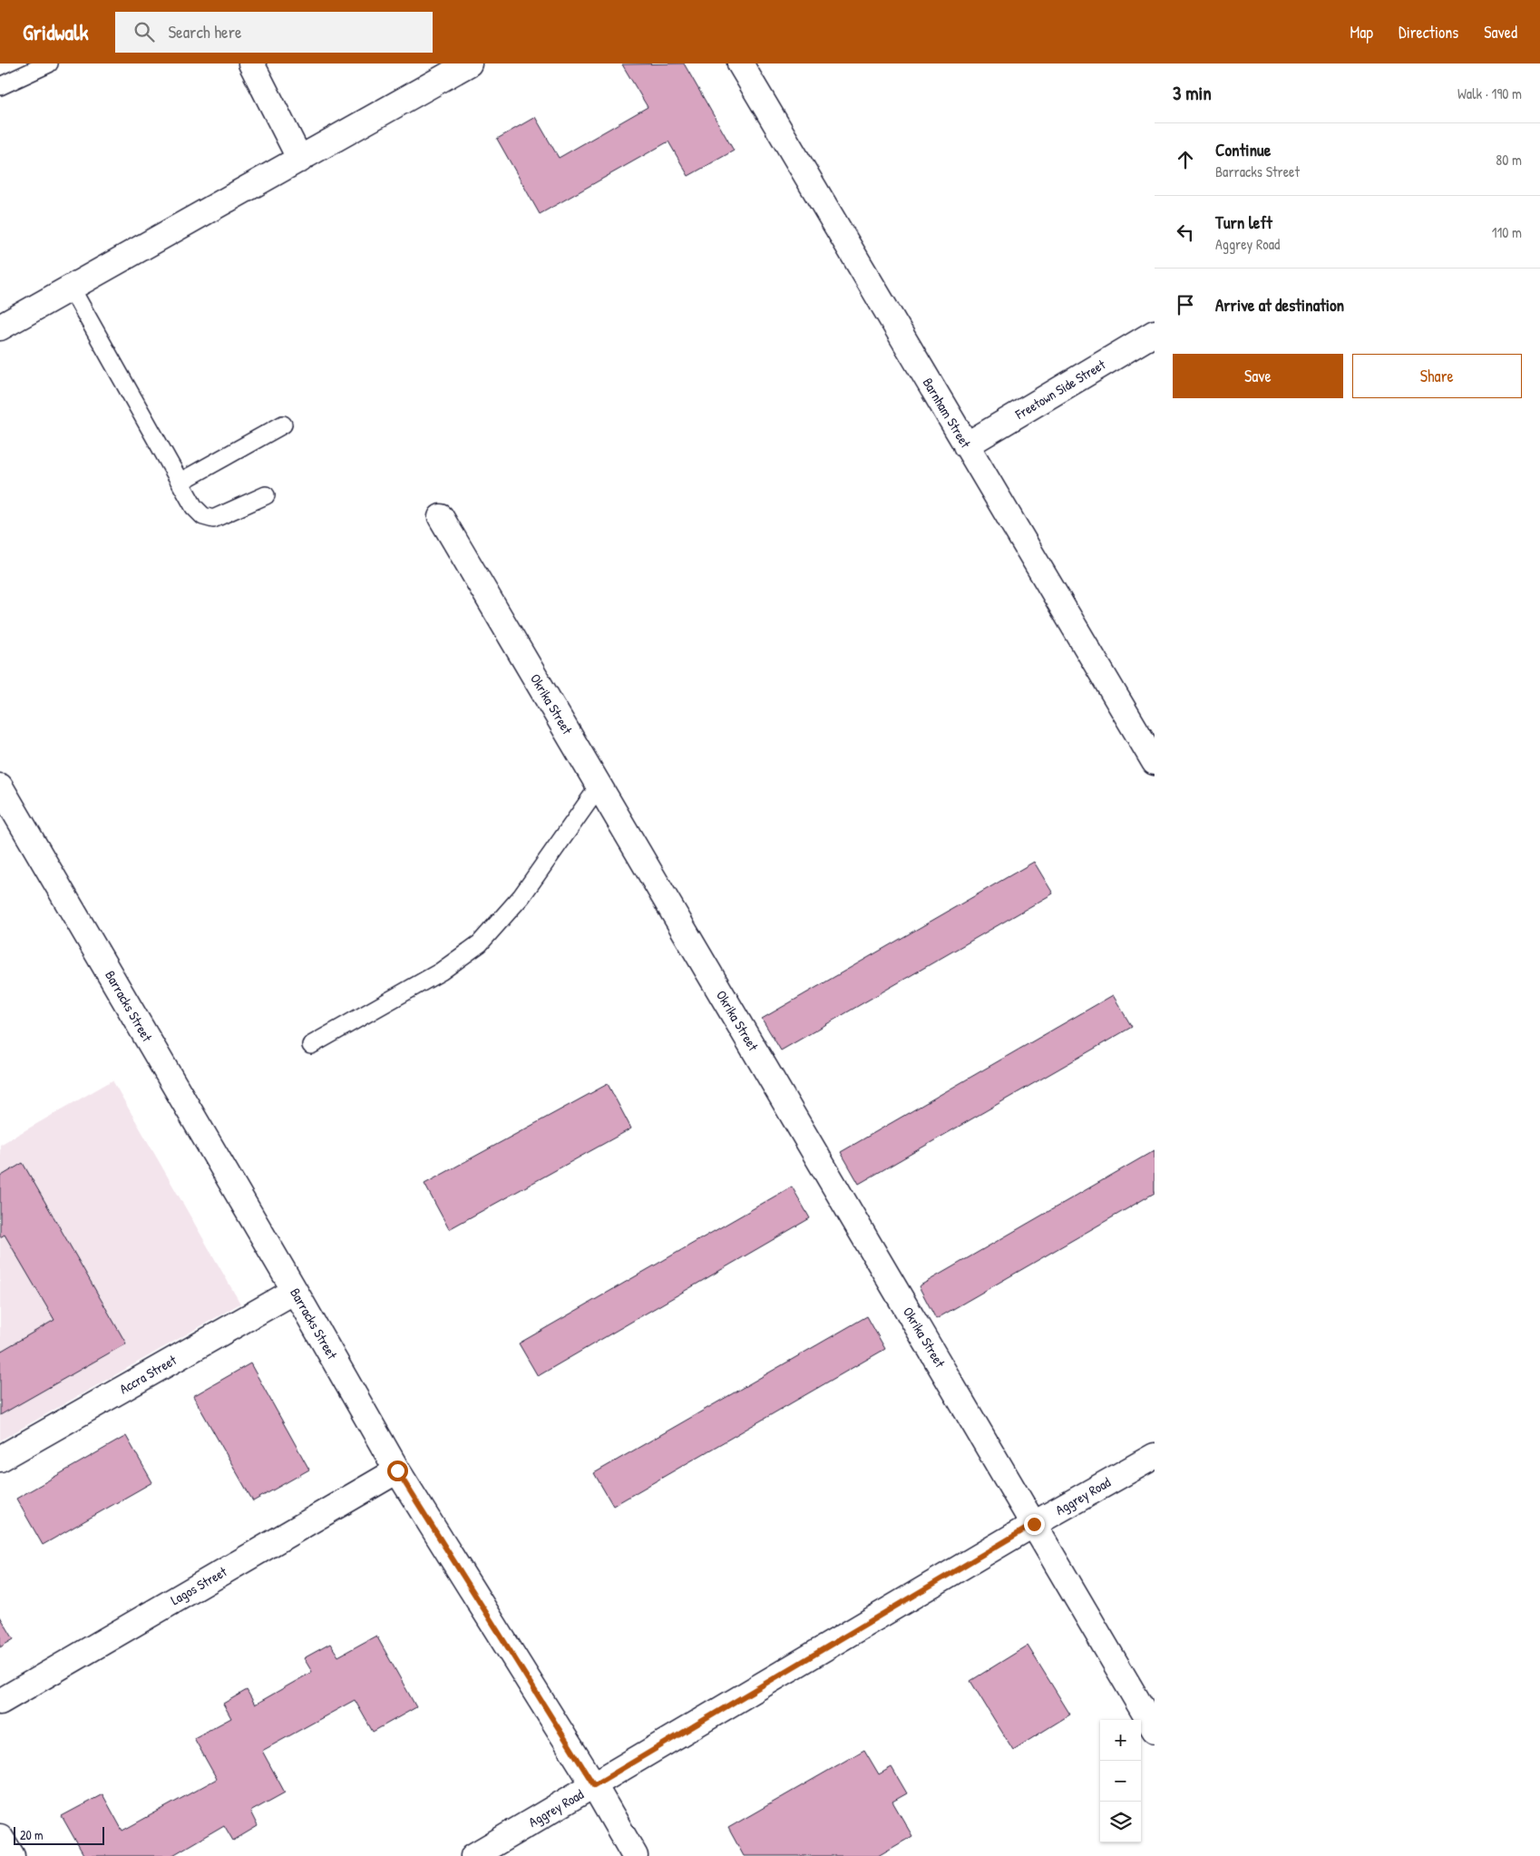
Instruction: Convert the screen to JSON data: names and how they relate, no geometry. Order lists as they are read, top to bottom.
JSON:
{
  "streets": {
    "street": [
      "Freetown Side Street",
      "Barnham Street",
      "Okrika Street",
      "Barracks Street",
      "Accra Street",
      "Aggrey Road",
      "Lagos Street"
    ]
  },
  "crossings": [
    ["Freetown Side Street", "Barnham Street"],
    ["Okrika Street", "Aggrey Road"],
    ["Barracks Street", "Accra Street"],
    ["Barracks Street", "Aggrey Road"],
    ["Barracks Street", "Lagos Street"]
  ],
  "scale_bar": "20 m",
  "page": {
    "header": "Gridwalk",
    "search": "Search here",
    "nav": ["Map", "Directions", "Saved"],
    "heading": ["3 min", "Walk · 190 m"],
    "list": [
      ["Continue", "Barracks Street", "80 m"],
      ["Turn left", "Aggrey Road", "110 m"],
      "Arrive at destination"
    ],
    "buttons": ["Save", "Share"],
    "map_buttons": ["+", "−"],
    "scale": "20 m"
  }
}
